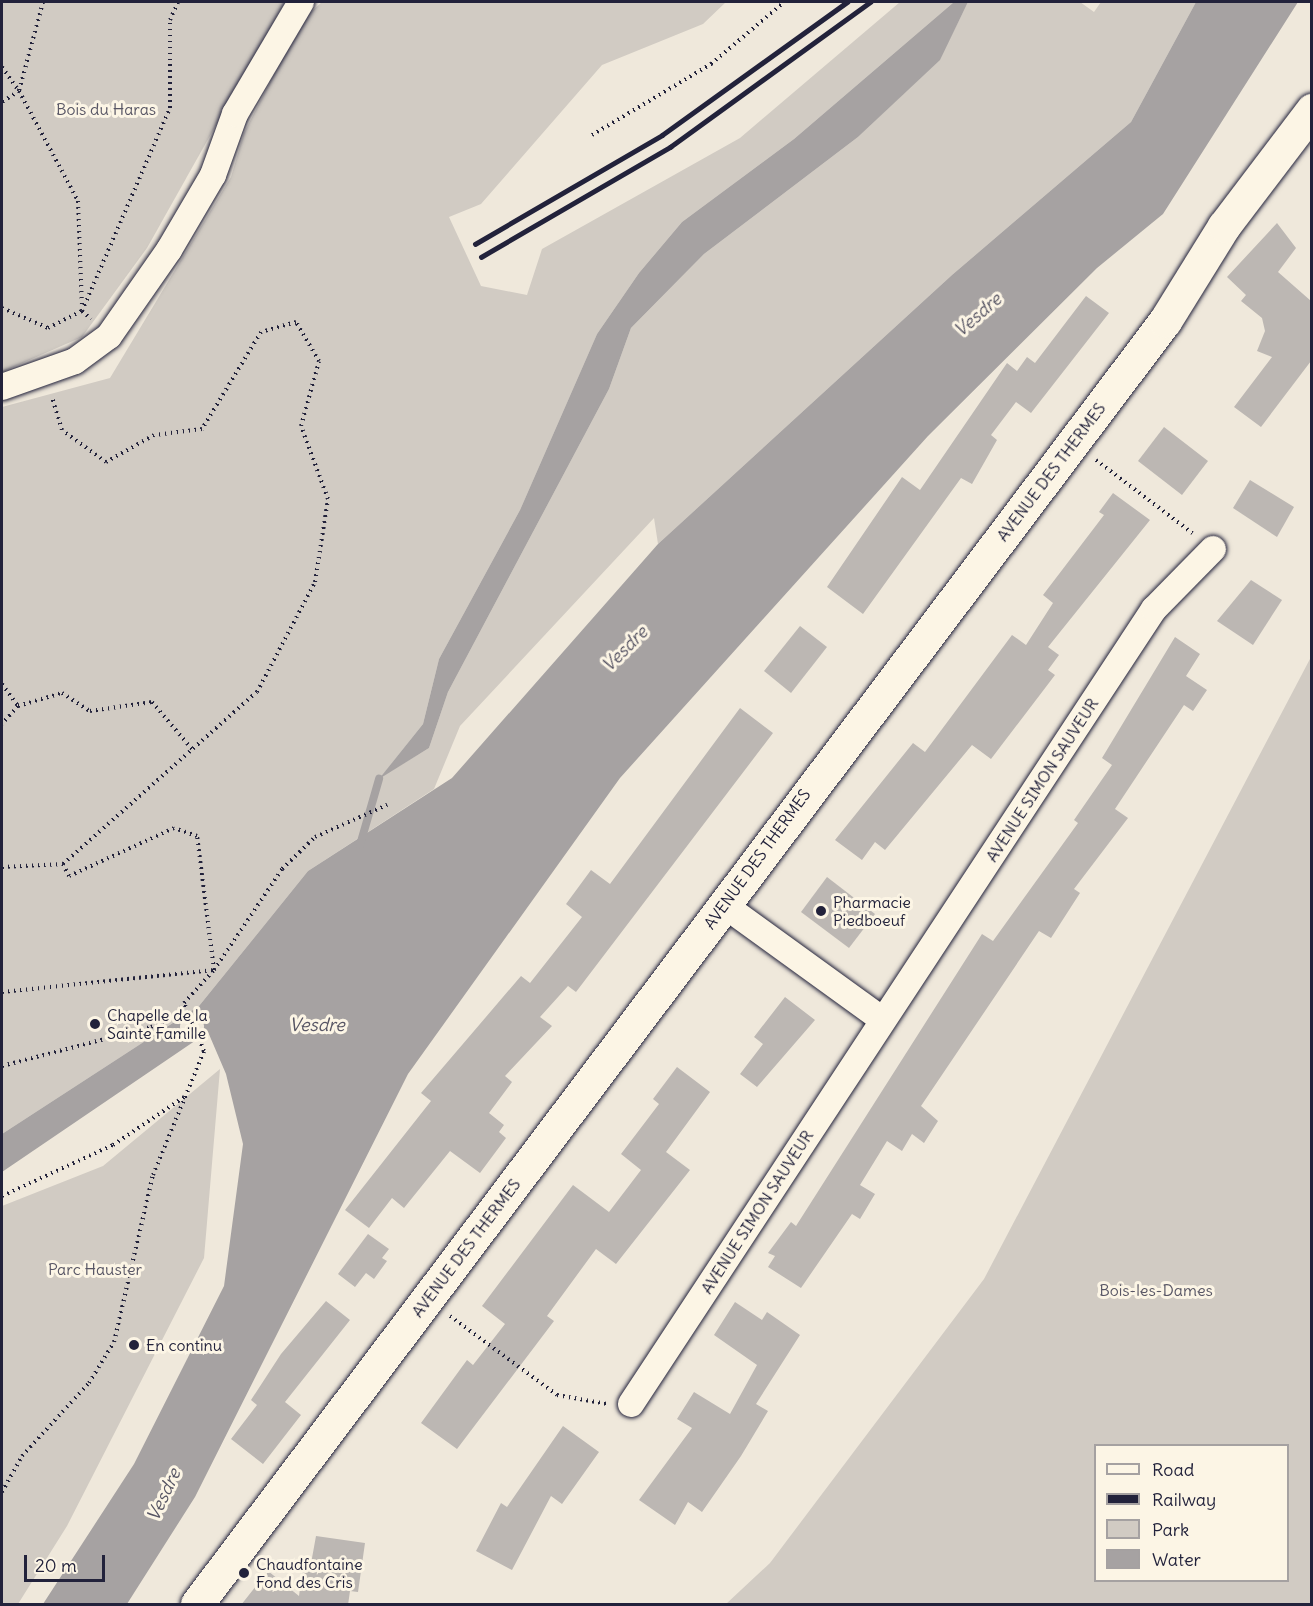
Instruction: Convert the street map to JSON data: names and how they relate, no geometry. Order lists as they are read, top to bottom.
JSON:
{
  "streets": {
    "main road": ["AVENUE DES THERMES"],
    "street": ["AVENUE SIMON SAUVEUR"]
  },
  "water": ["Vesdre"],
  "parks": ["Bois du Haras", "Parc Hauster", "Bois-les-Dames"],
  "places": [
    "Pharmacie Piedboeuf",
    "Chapelle de la Sainte Famille",
    "En continu",
    "Chaudfontaine Fond des Cris"
  ],
  "legend": [
    "Road",
    "Railway",
    "Park",
    "Water"
  ],
  "scale_bar": "20 m"
}
